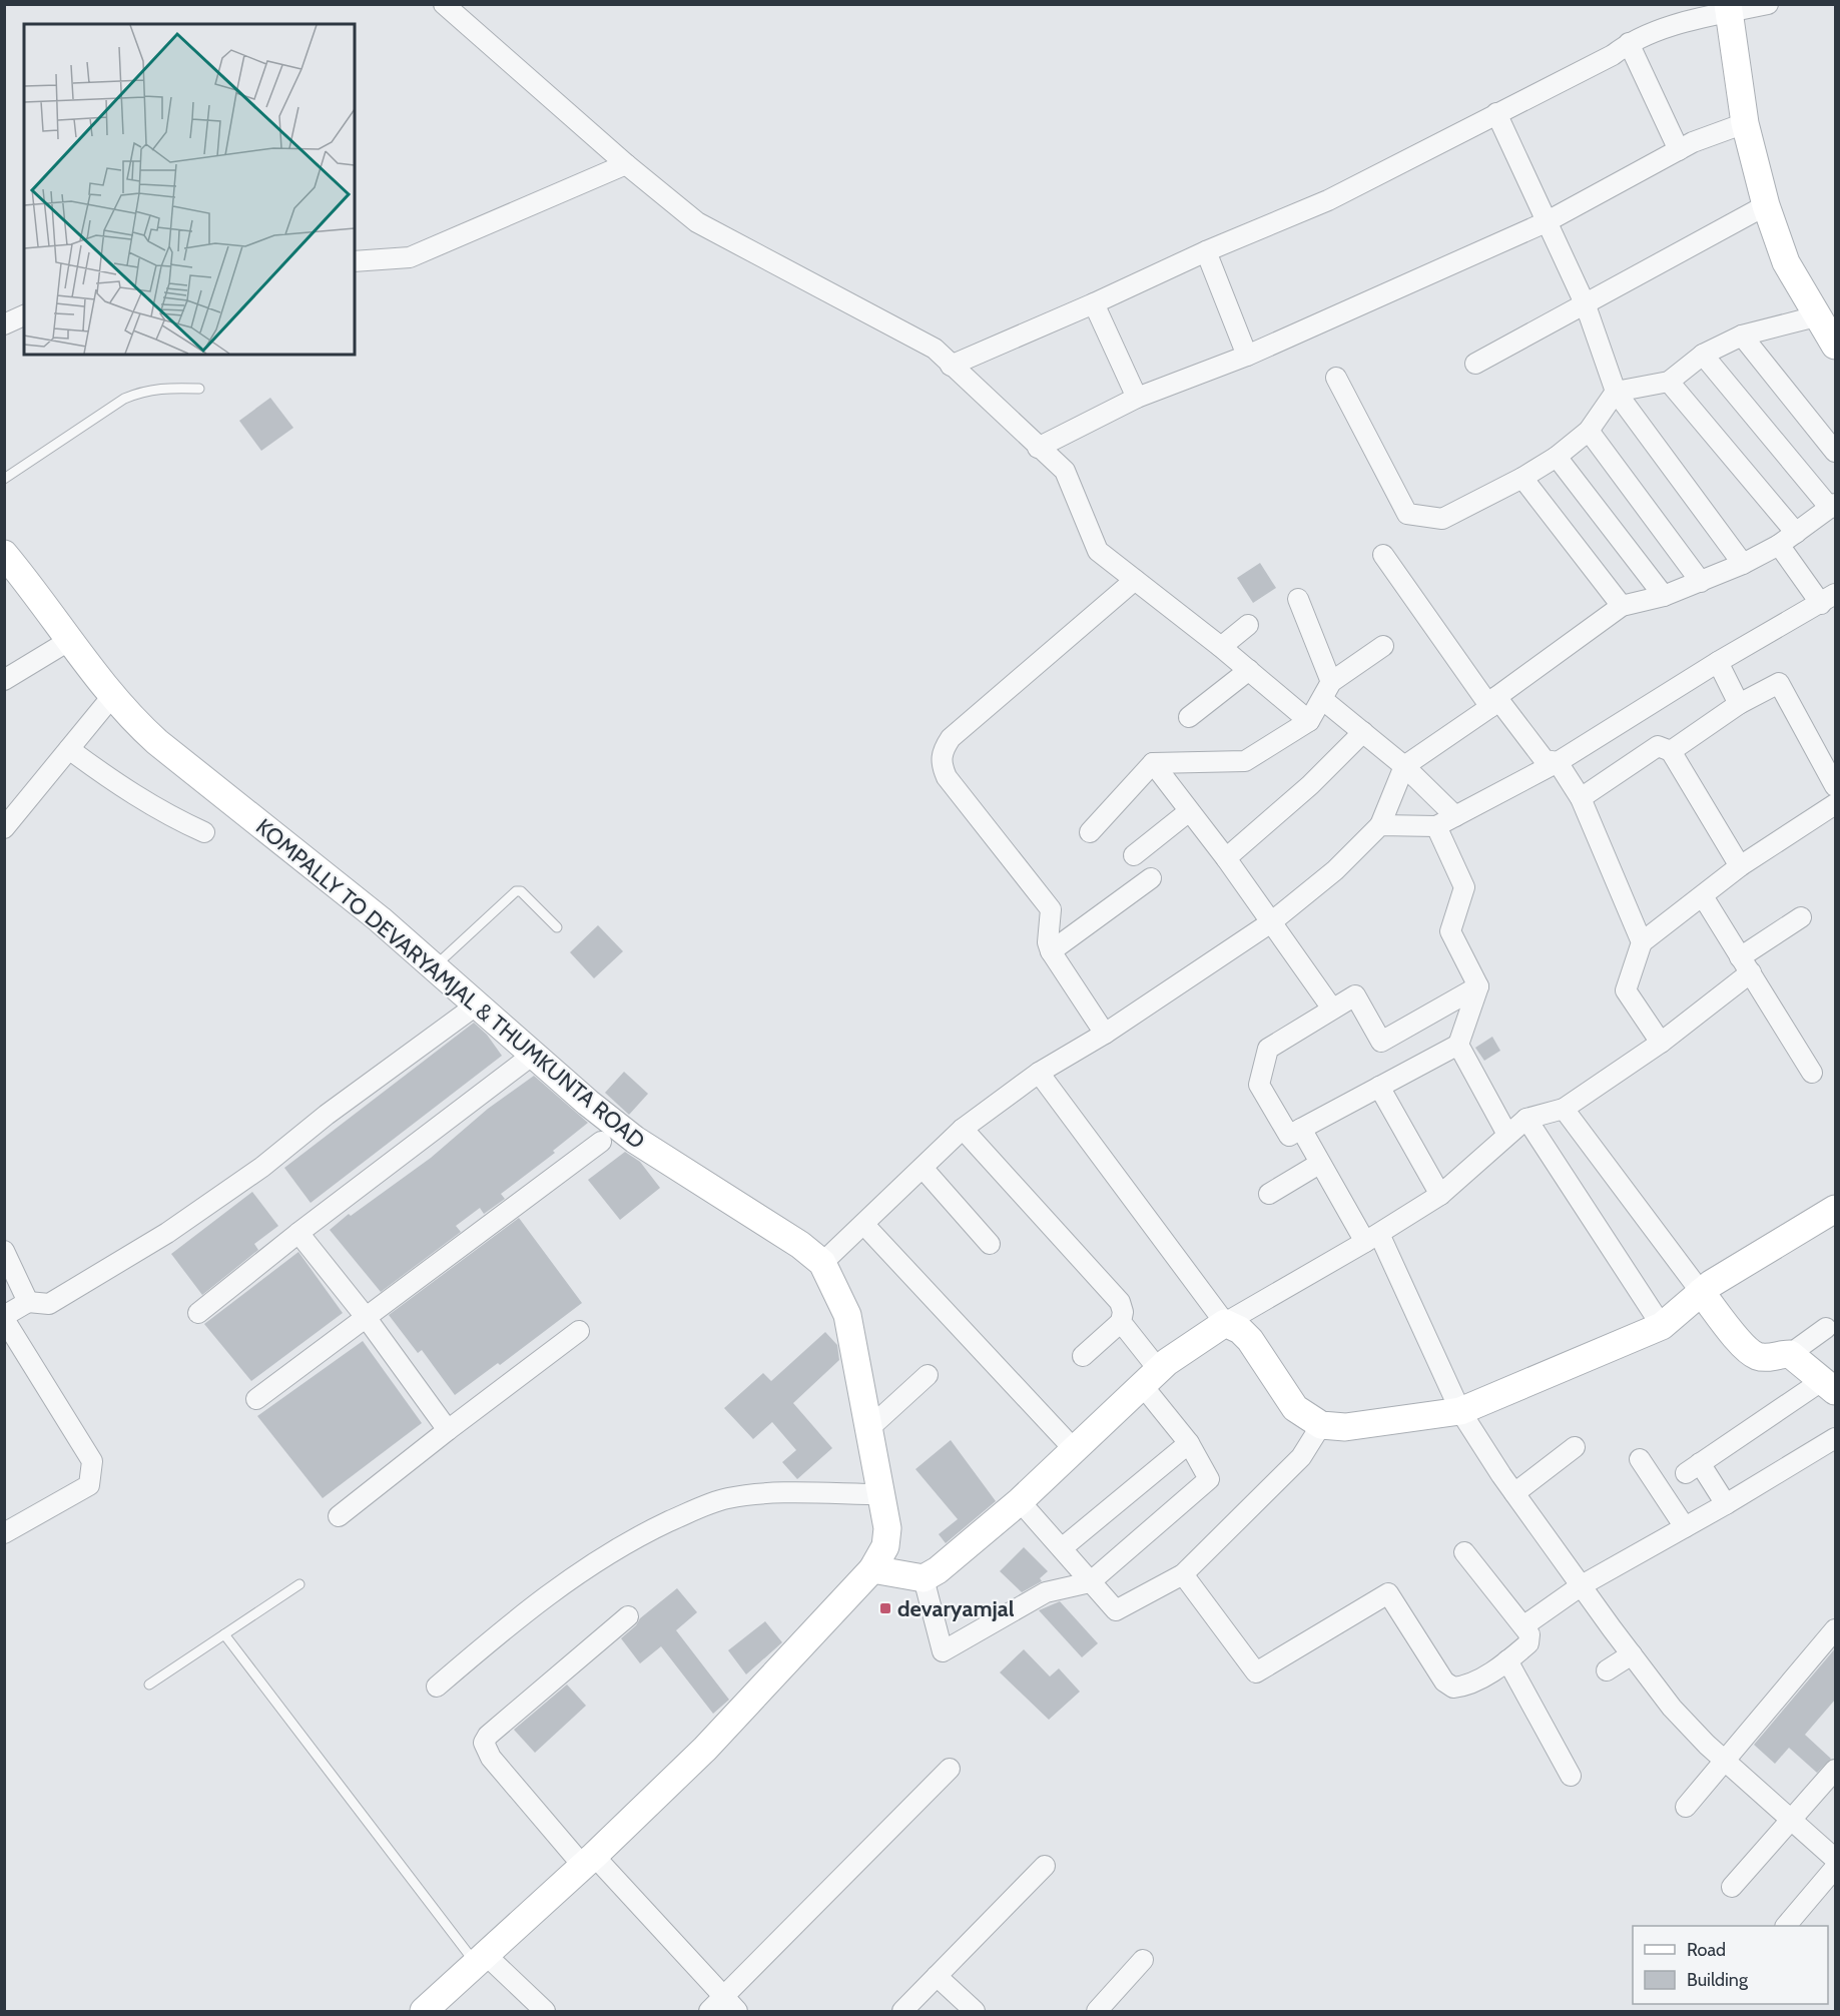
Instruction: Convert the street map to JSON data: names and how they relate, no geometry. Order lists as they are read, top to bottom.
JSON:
{
  "streets": {
    "main road": ["KOMPALLY TO DEVARYAMJAL & THUMKUNTA ROAD"]
  },
  "places": {
    "transit": ["devaryamjal"]
  },
  "legend": ["Road", "Building"]
}
